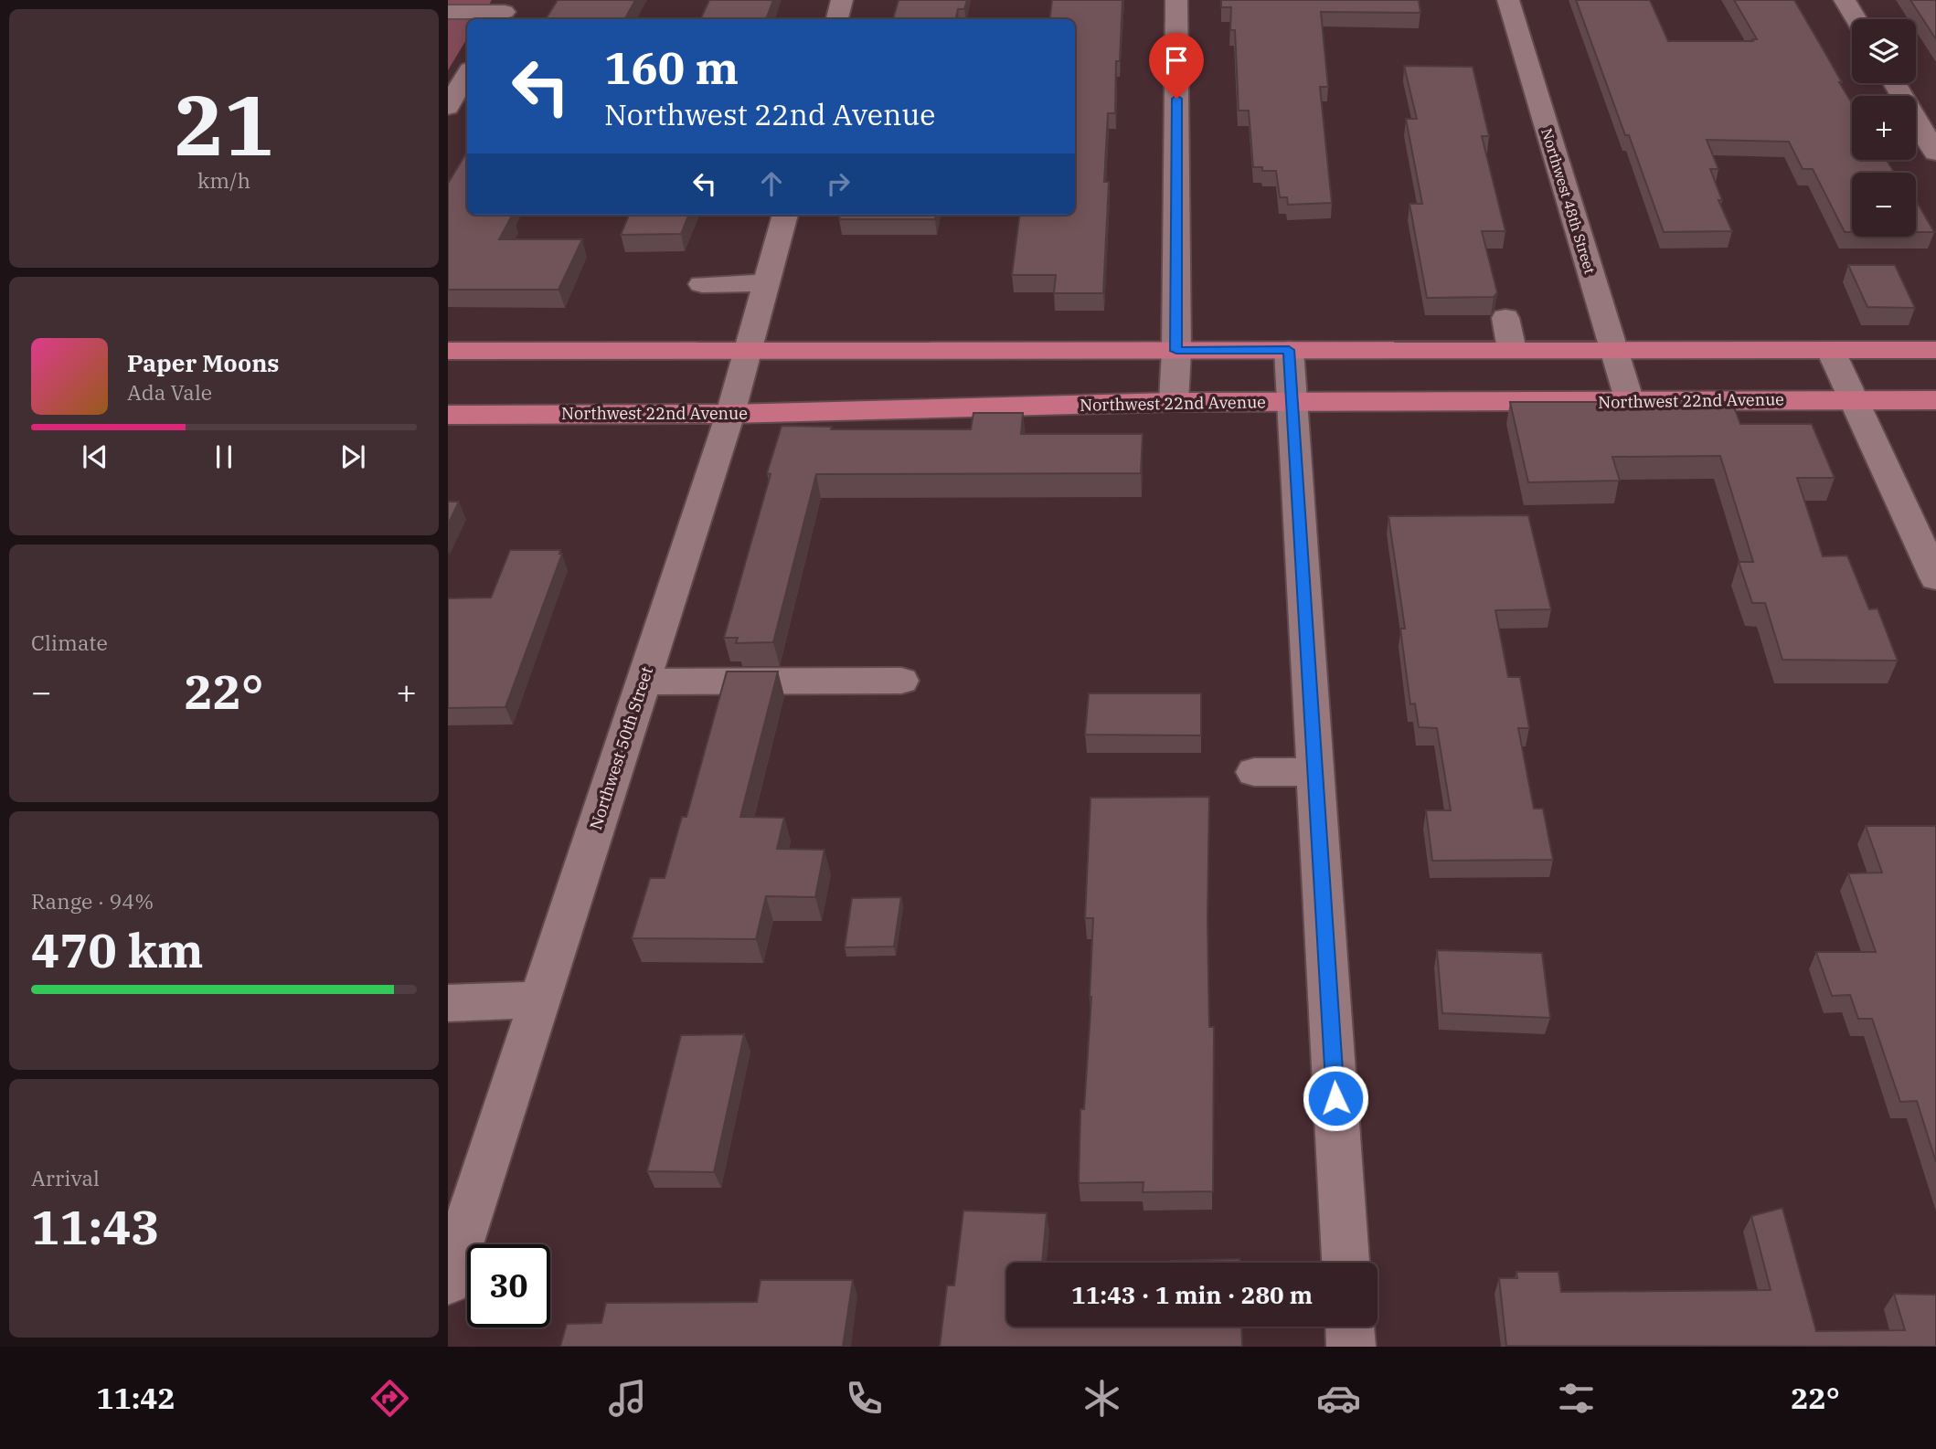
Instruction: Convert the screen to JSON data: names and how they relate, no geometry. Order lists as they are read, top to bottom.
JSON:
{
  "streets": {
    "main road": ["Northwest 22nd Avenue"],
    "street": ["Northwest 48th Street", "Northwest 50th Street"]
  },
  "crossings": [
    ["Northwest 48th Street", "Northwest 22nd Avenue"],
    ["Northwest 22nd Avenue", "Northwest 50th Street"]
  ],
  "page": {
    "tile": [
      ["21", "km/h"],
      "Climate",
      ["Range · 94%", "470 km"],
      ["Arrival", "11:43"]
    ],
    "map_buttons": ["+", "−"],
    "turn": ["160 m", "Northwest 22nd Avenue"],
    "song": ["Paper Moons", "Ada Vale"],
    "heat": ["−", "22°", "+"],
    "limit": "30",
    "trip": "11:43 · 1 min · 280 m",
    "tabs": ["11:42", "22°"]
  }
}
